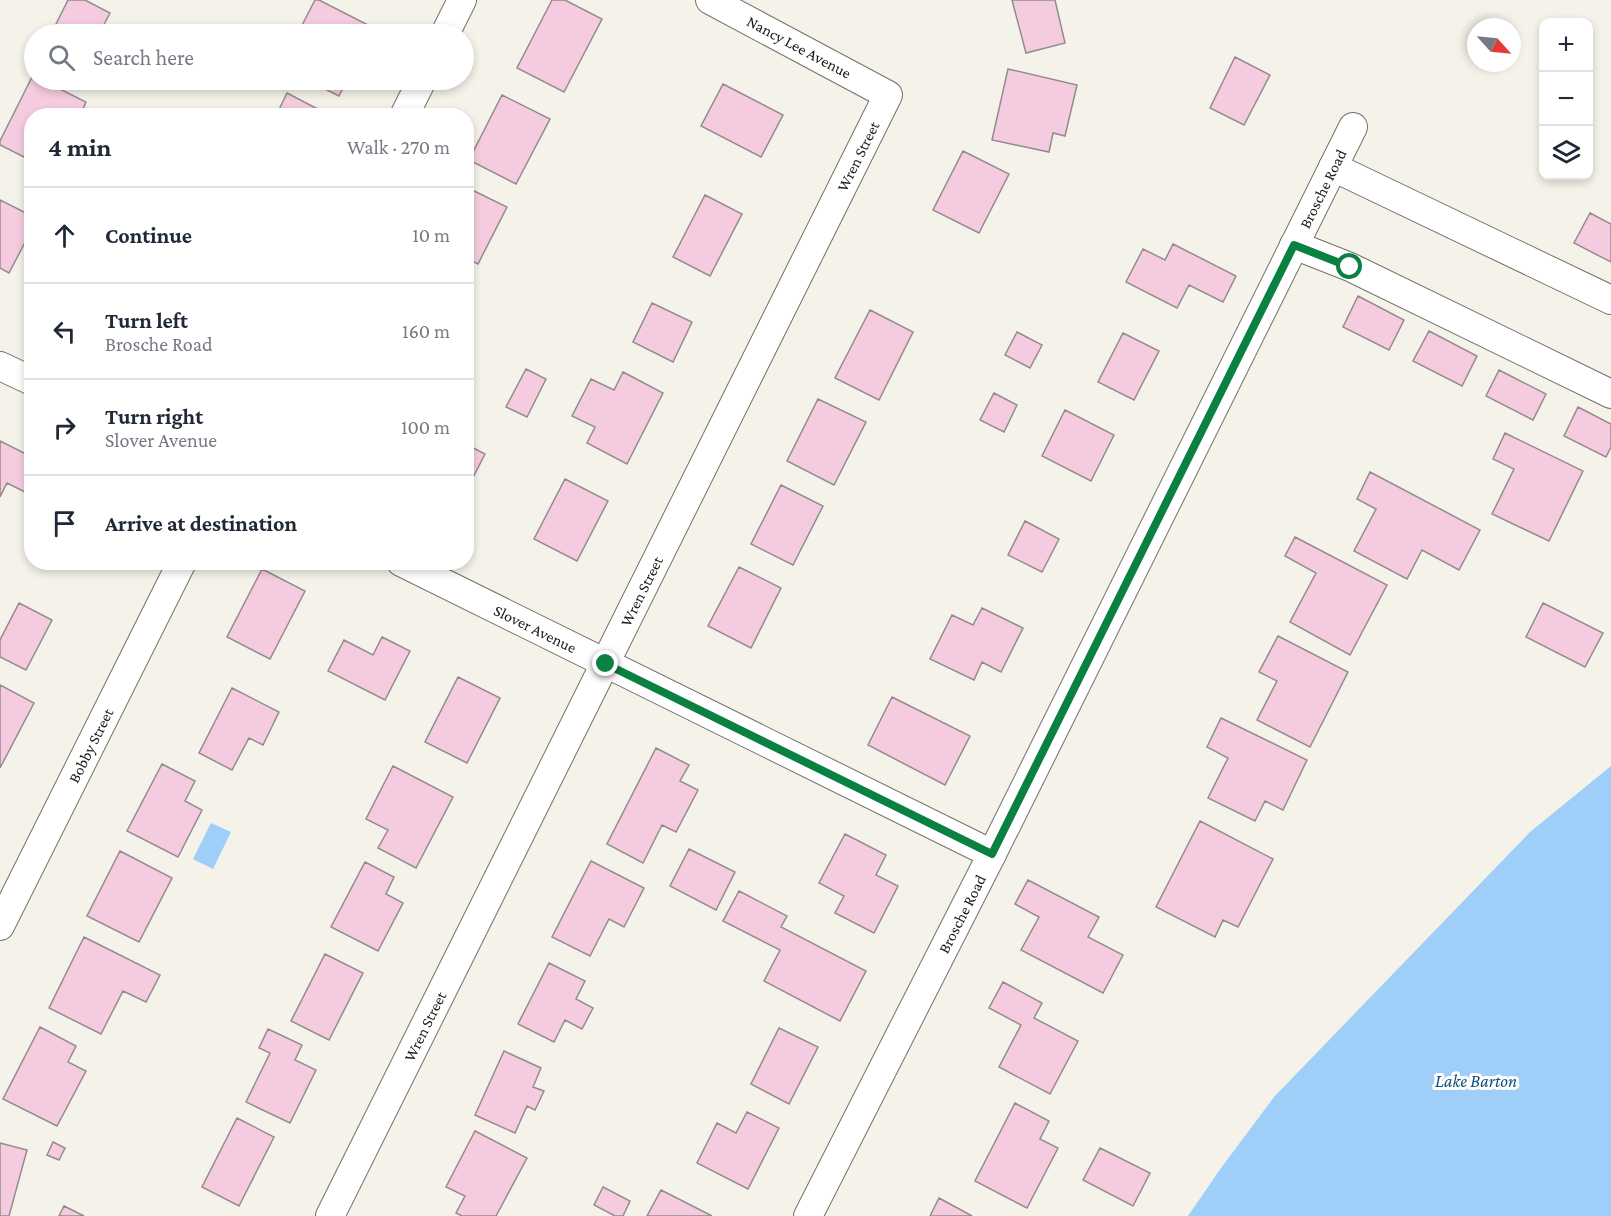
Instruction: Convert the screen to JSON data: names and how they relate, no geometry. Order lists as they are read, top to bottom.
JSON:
{
  "streets": {
    "street": [
      "Nancy Lee Avenue",
      "Wren Street",
      "Brosche Road",
      "Slover Avenue",
      "Bobby Street"
    ]
  },
  "crossings": [
    ["Nancy Lee Avenue", "Wren Street"],
    ["Wren Street", "Slover Avenue"],
    ["Brosche Road", "Slover Avenue"]
  ],
  "water": ["Lake Barton"],
  "north": "bottom right",
  "page": {
    "map_buttons": ["+", "−"],
    "search": "Search here",
    "heading": ["4 min", "Walk · 270 m"],
    "list": [
      ["Continue", "10 m"],
      ["Turn left", "Brosche Road", "160 m"],
      ["Turn right", "Slover Avenue", "100 m"],
      "Arrive at destination"
    ]
  }
}
